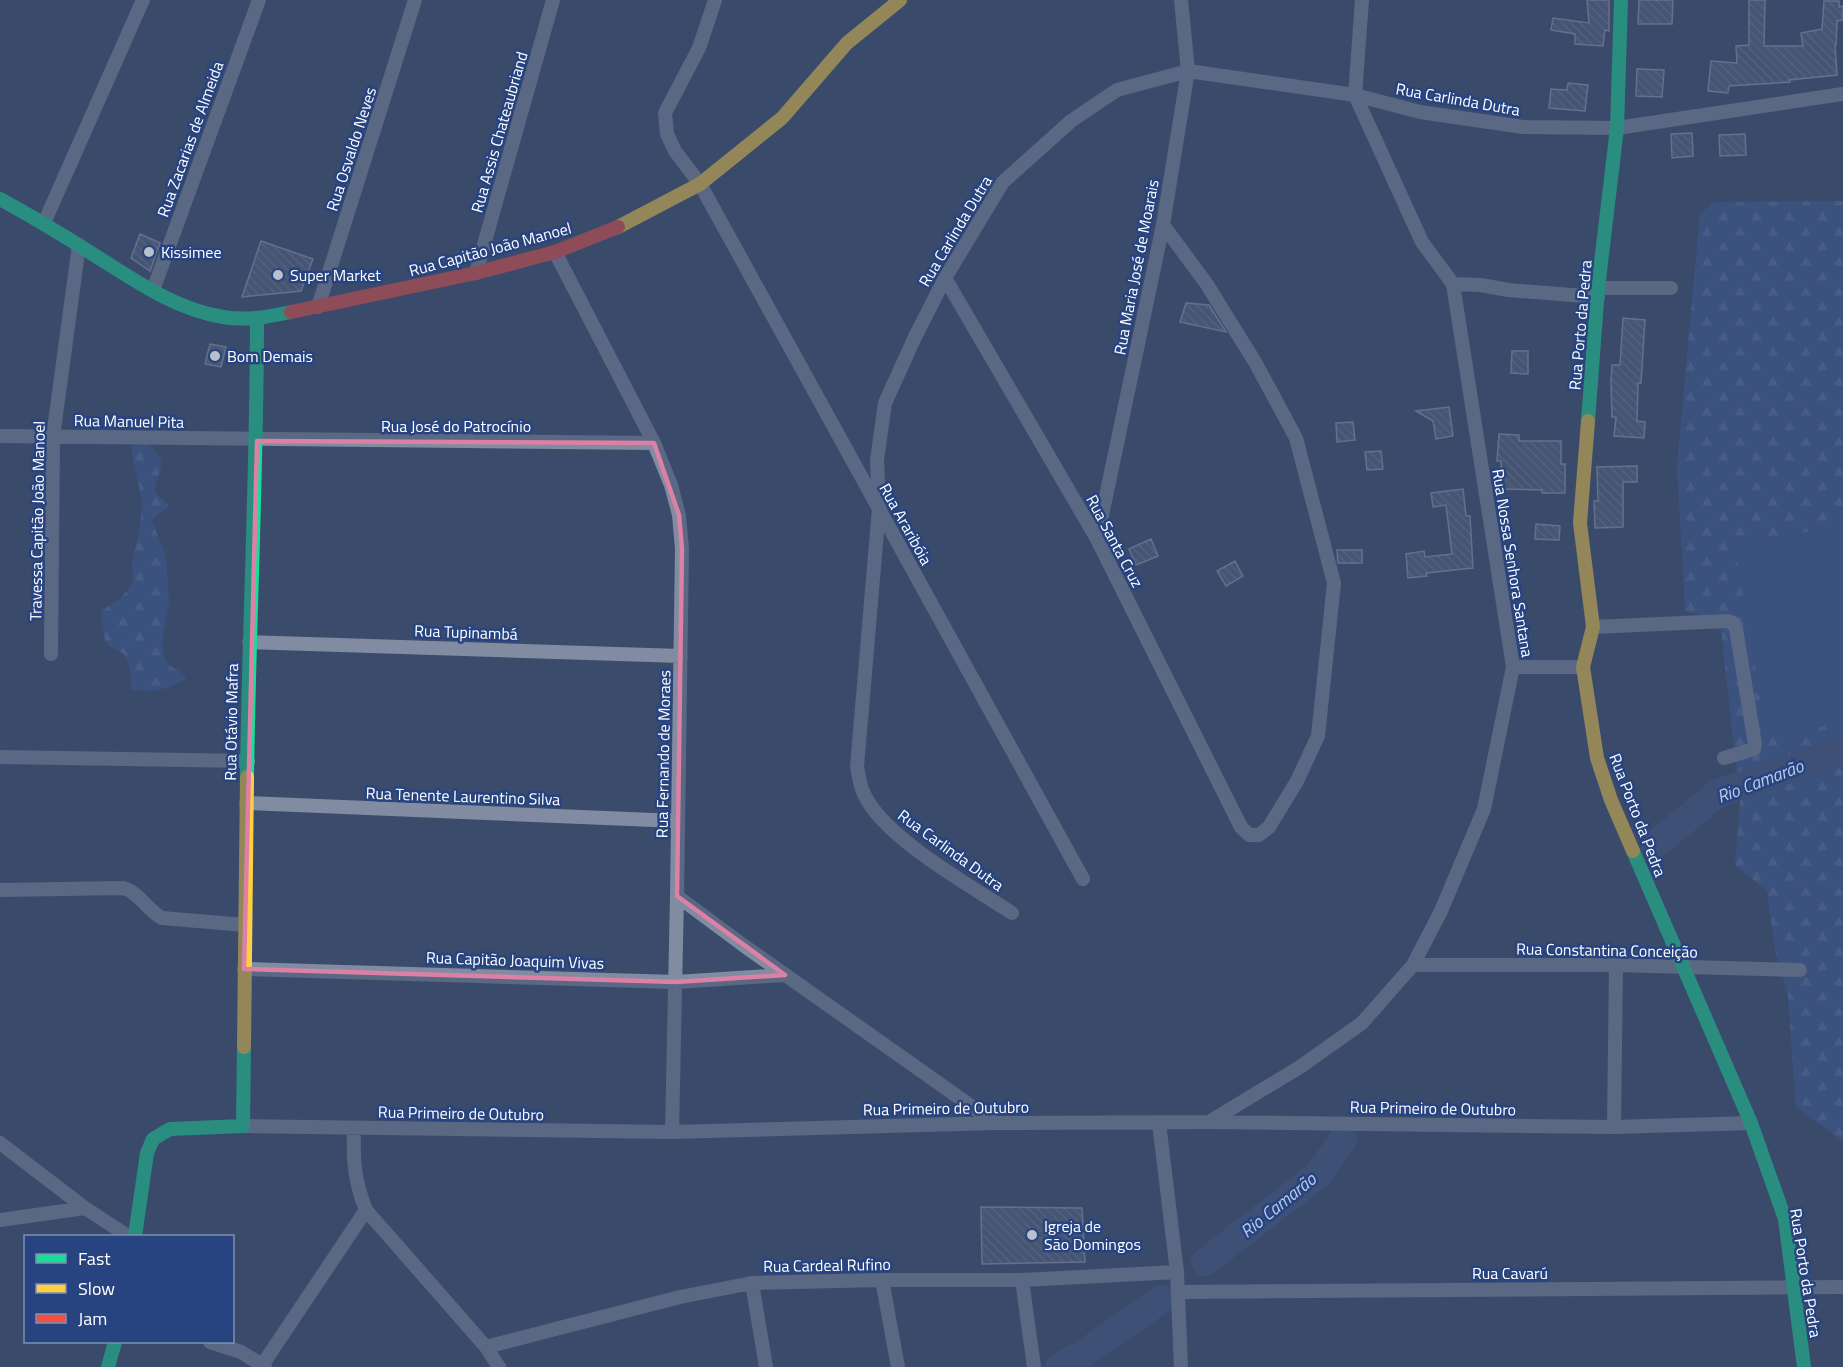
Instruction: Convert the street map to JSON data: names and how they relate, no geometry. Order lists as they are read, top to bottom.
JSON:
{
  "streets": {
    "main road": [
      "Rua Capitão João Manoel",
      "Rua Porto da Pedra",
      "Rua Otávio Mafra",
      "Rua Primeiro de Outubro"
    ],
    "street": [
      "Rua Carlinda Dutra",
      "Rua Assis Chateaubriand",
      "Rua Zacarias de Almeida",
      "Rua Osvaldo Neves",
      "Rua Maria José de Moarais",
      "Rua Manuel Pita",
      "Rua José do Patrocínio",
      "Travessa Capitão João Manoel",
      "Rua Araribóia",
      "Rua Santa Cruz",
      "Rua Nossa Senhora Santana",
      "Rua Tupinambá",
      "Rua Fernando de Moraes",
      "Rua Tenente Laurentino Silva",
      "Rua Constantina Conceição",
      "Rua Capitão Joaquim Vivas",
      "Rua Cardeal Rufino",
      "Rua Cavarú"
    ]
  },
  "crossings": [
    ["Rua Carlinda Dutra", "Rua Maria José de Moarais"],
    ["Rua Carlinda Dutra", "Rua Porto da Pedra"],
    ["Rua Carlinda Dutra", "Rua Araribóia"],
    ["Rua Carlinda Dutra", "Rua Santa Cruz"],
    ["Rua Carlinda Dutra", "Rua Nossa Senhora Santana"],
    ["Rua Assis Chateaubriand", "Rua Capitão João Manoel"],
    ["Rua Zacarias de Almeida", "Rua Capitão João Manoel"],
    ["Rua Osvaldo Neves", "Rua Capitão João Manoel"],
    ["Rua Capitão João Manoel", "Travessa Capitão João Manoel"],
    ["Rua Capitão João Manoel", "Rua Araribóia"],
    ["Rua Capitão João Manoel", "Rua Otávio Mafra"],
    ["Rua Capitão João Manoel", "Rua Fernando de Moraes"],
    ["Rua Maria José de Moarais", "Rua Santa Cruz"],
    ["Rua Porto da Pedra", "Rua Constantina Conceição"],
    ["Rua Porto da Pedra", "Rua Primeiro de Outubro"],
    ["Rua Porto da Pedra", "Rua Cavarú"],
    ["Rua Manuel Pita", "Rua José do Patrocínio"],
    ["Rua Manuel Pita", "Travessa Capitão João Manoel"],
    ["Rua Manuel Pita", "Rua Otávio Mafra"],
    ["Rua José do Patrocínio", "Rua Otávio Mafra"],
    ["Rua José do Patrocínio", "Rua Fernando de Moraes"],
    ["Rua Nossa Senhora Santana", "Rua Constantina Conceição"],
    ["Rua Nossa Senhora Santana", "Rua Primeiro de Outubro"],
    ["Rua Tupinambá", "Rua Otávio Mafra"],
    ["Rua Tupinambá", "Rua Fernando de Moraes"],
    ["Rua Otávio Mafra", "Rua Tenente Laurentino Silva"],
    ["Rua Otávio Mafra", "Rua Capitão Joaquim Vivas"],
    ["Rua Otávio Mafra", "Rua Primeiro de Outubro"],
    ["Rua Fernando de Moraes", "Rua Tenente Laurentino Silva"],
    ["Rua Fernando de Moraes", "Rua Capitão Joaquim Vivas"],
    ["Rua Fernando de Moraes", "Rua Primeiro de Outubro"]
  ],
  "water": ["Rio Camarão"],
  "places": [
    "Kissimee",
    "Super Market",
    "Bom Demais",
    "Igreja de São Domingos"
  ],
  "legend": ["Fast", "Slow", "Jam"]
}
